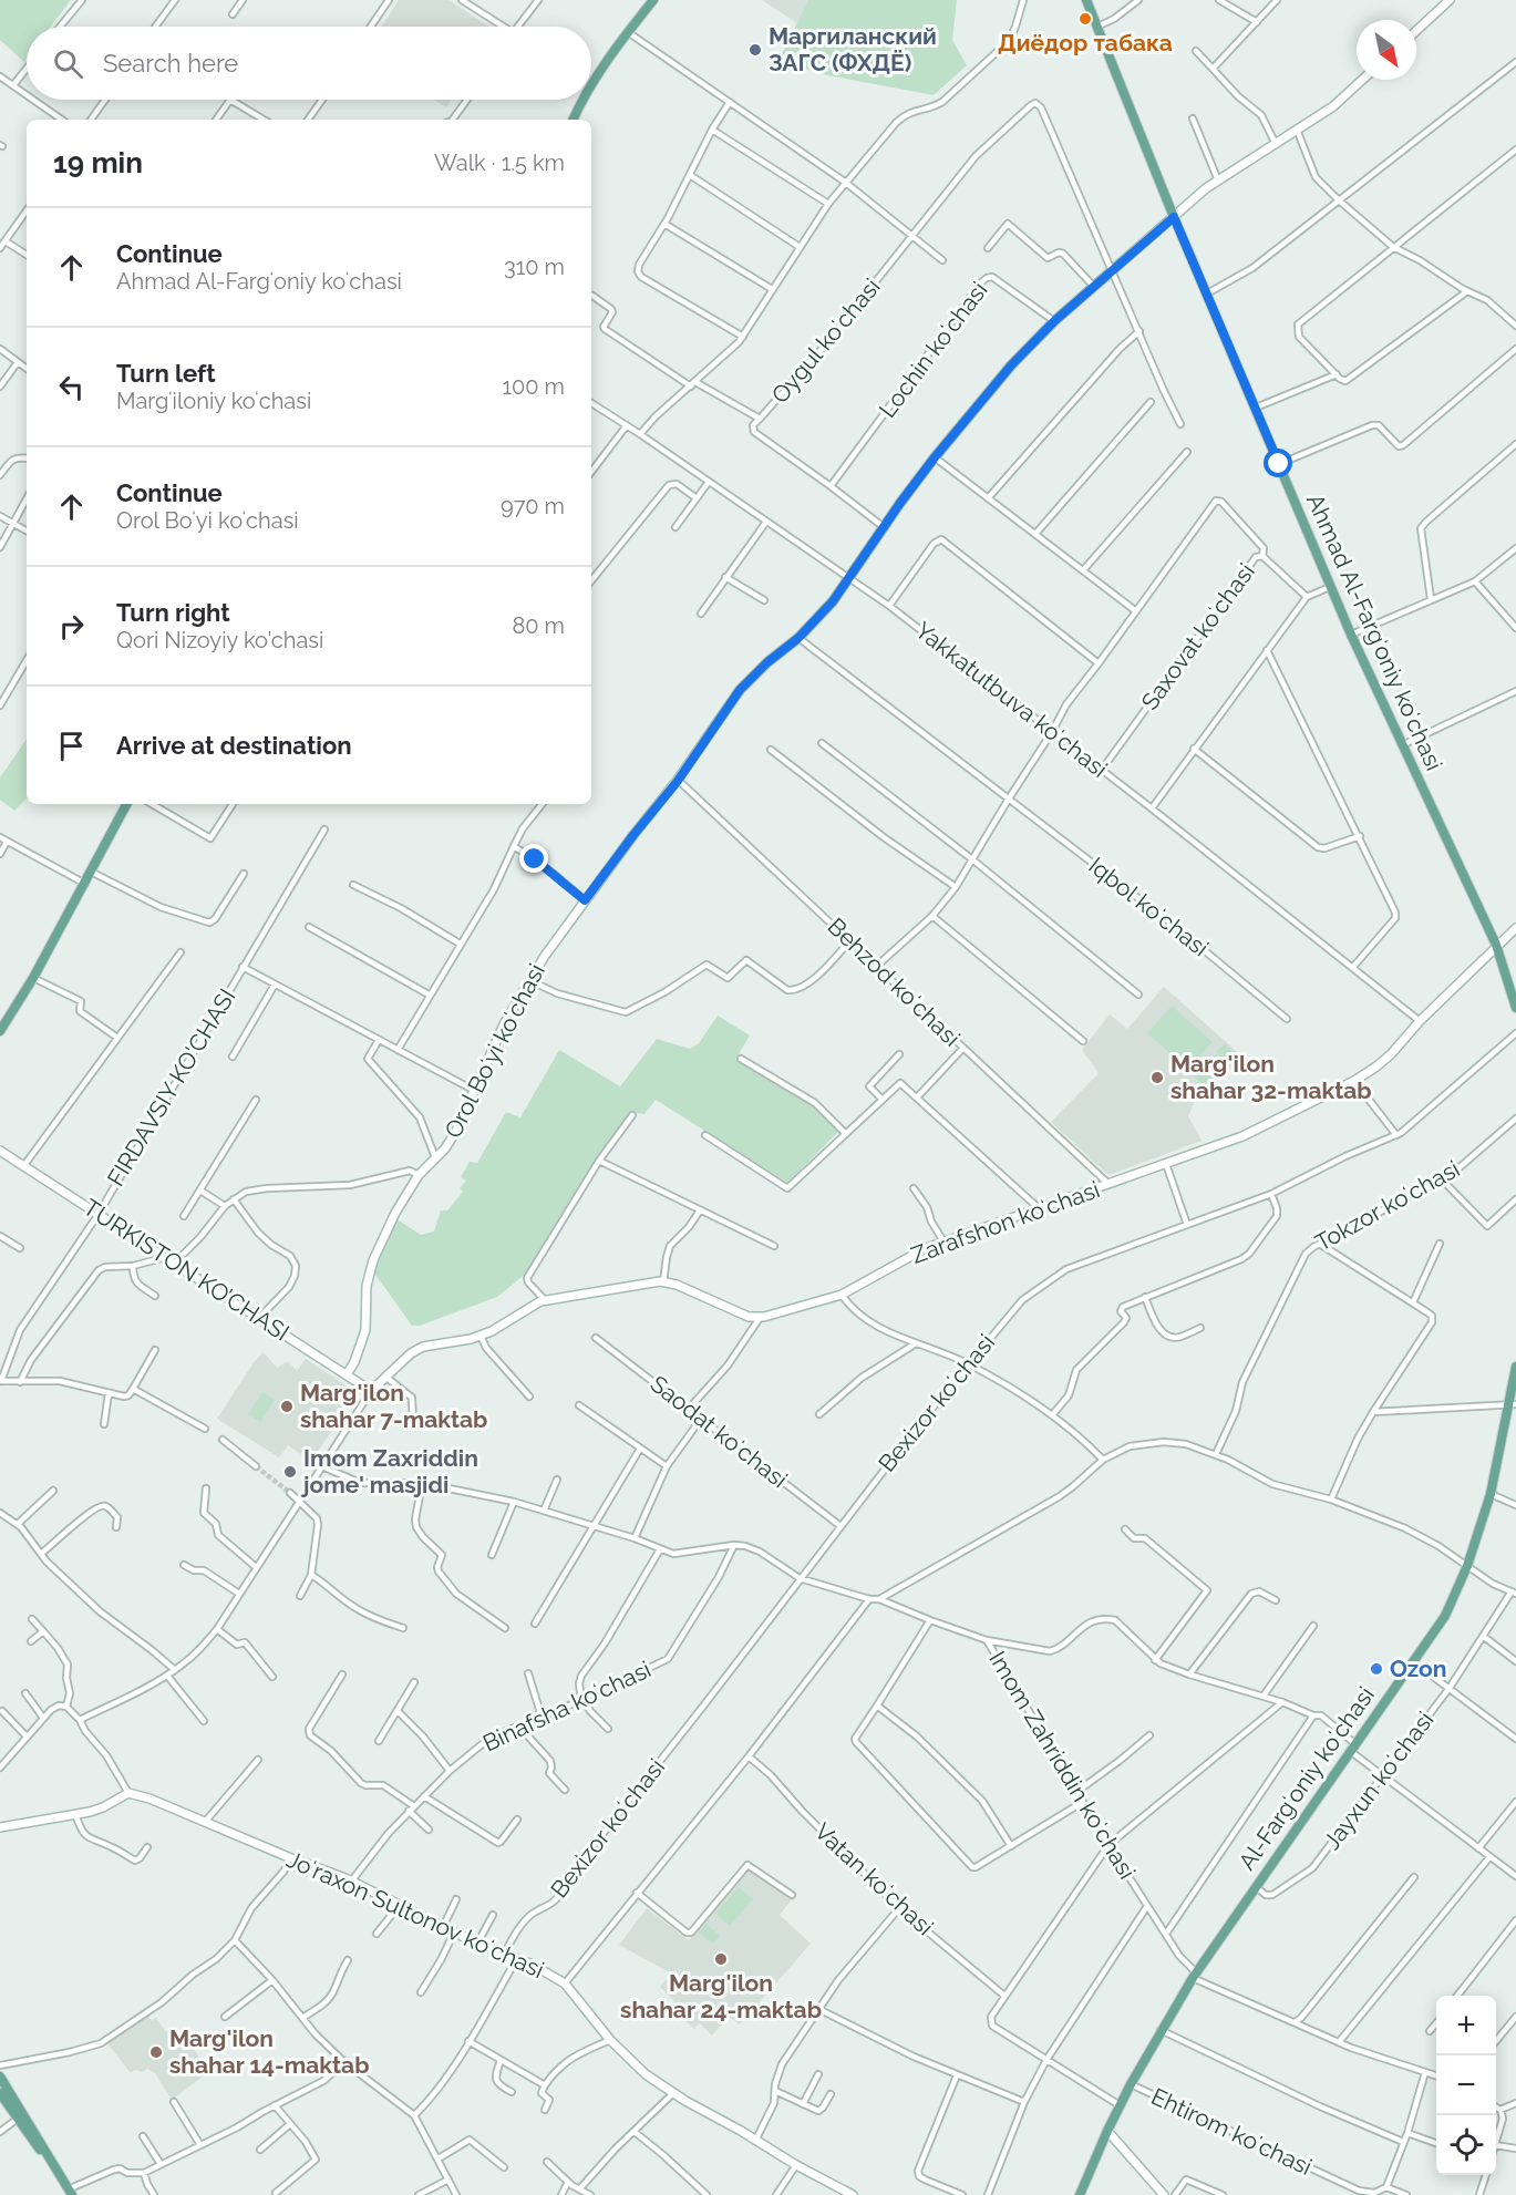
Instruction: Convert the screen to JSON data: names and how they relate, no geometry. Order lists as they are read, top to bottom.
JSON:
{
  "streets": {
    "main road": ["Ahmad Al-Fargʻoniy koʻchasi", "Al-Fargʻoniy koʻchasi"],
    "street": [
      "Oygul koʻchasi",
      "Lochin koʻchasi",
      "Saxovat koʻchasi",
      "Yakkatutbuva koʻchasi",
      "Iqbol koʻchasi",
      "Behzod koʻchasi",
      "Orol Boʻyi koʻchasi",
      "FIRDAVSIY KO'CHASI",
      "Tokzor koʻchasi",
      "Zarafshon koʻchasi",
      "TURKISTON KO’CHASI",
      "Bexizor koʻchasi",
      "Saodat koʻchasi",
      "Binafsha koʻchasi",
      "Imom Zahriddin koʻchasi",
      "Jayxun koʻchasi",
      "Vatan koʻchasi",
      "Joʻraxon Sultonov koʻchasi",
      "Ehtirom koʻchasi"
    ]
  },
  "crossings": [
    ["Oygul koʻchasi", "Orol Boʻyi koʻchasi"],
    ["Lochin koʻchasi", "Orol Boʻyi koʻchasi"],
    ["Ahmad Al-Fargʻoniy koʻchasi", "Orol Boʻyi koʻchasi"],
    ["Ahmad Al-Fargʻoniy koʻchasi", "Zarafshon koʻchasi"],
    ["Saxovat koʻchasi", "Yakkatutbuva koʻchasi"],
    ["Yakkatutbuva koʻchasi", "Orol Boʻyi koʻchasi"],
    ["Yakkatutbuva koʻchasi", "Zarafshon koʻchasi"],
    ["Iqbol koʻchasi", "Orol Boʻyi koʻchasi"],
    ["Behzod koʻchasi", "Orol Boʻyi koʻchasi"],
    ["Behzod koʻchasi", "Zarafshon koʻchasi"],
    ["Orol Boʻyi koʻchasi", "TURKISTON KO’CHASI"],
    ["FIRDAVSIY KO'CHASI", "TURKISTON KO’CHASI"],
    ["Bexizor koʻchasi", "Saodat koʻchasi"],
    ["Bexizor koʻchasi", "Imom Zahriddin koʻchasi"],
    ["Bexizor koʻchasi", "Joʻraxon Sultonov koʻchasi"],
    ["Binafsha koʻchasi", "Imom Zahriddin koʻchasi"],
    ["Binafsha koʻchasi", "Joʻraxon Sultonov koʻchasi"],
    ["Imom Zahriddin koʻchasi", "Al-Fargʻoniy koʻchasi"],
    ["Al-Fargʻoniy koʻchasi", "Jayxun koʻchasi"],
    ["Al-Fargʻoniy koʻchasi", "Ehtirom koʻchasi"]
  ],
  "places": [
    "Диёдор табака",
    "Маргиланский ЗАГС (ФХДЁ)",
    "Marg'ilon shahar 32-maktab",
    "Marg'ilon shahar 7-maktab",
    "Imom Zaxriddin jome' masjidi",
    "Ozon",
    "Marg'ilon shahar 24-maktab",
    "Marg'ilon shahar 14-maktab"
  ],
  "north": "bottom right",
  "page": {
    "search": "Search here",
    "heading": ["19 min", "Walk · 1.5 km"],
    "list": [
      ["Continue", "Ahmad Al-Fargʻoniy koʻchasi", "310 m"],
      ["Turn left", "Margʻiloniy koʻchasi", "100 m"],
      ["Continue", "Orol Boʻyi koʻchasi", "970 m"],
      ["Turn right", "Qori Nizoyiy ko'chasi", "80 m"],
      "Arrive at destination"
    ],
    "map_buttons": ["+", "−"]
  }
}
